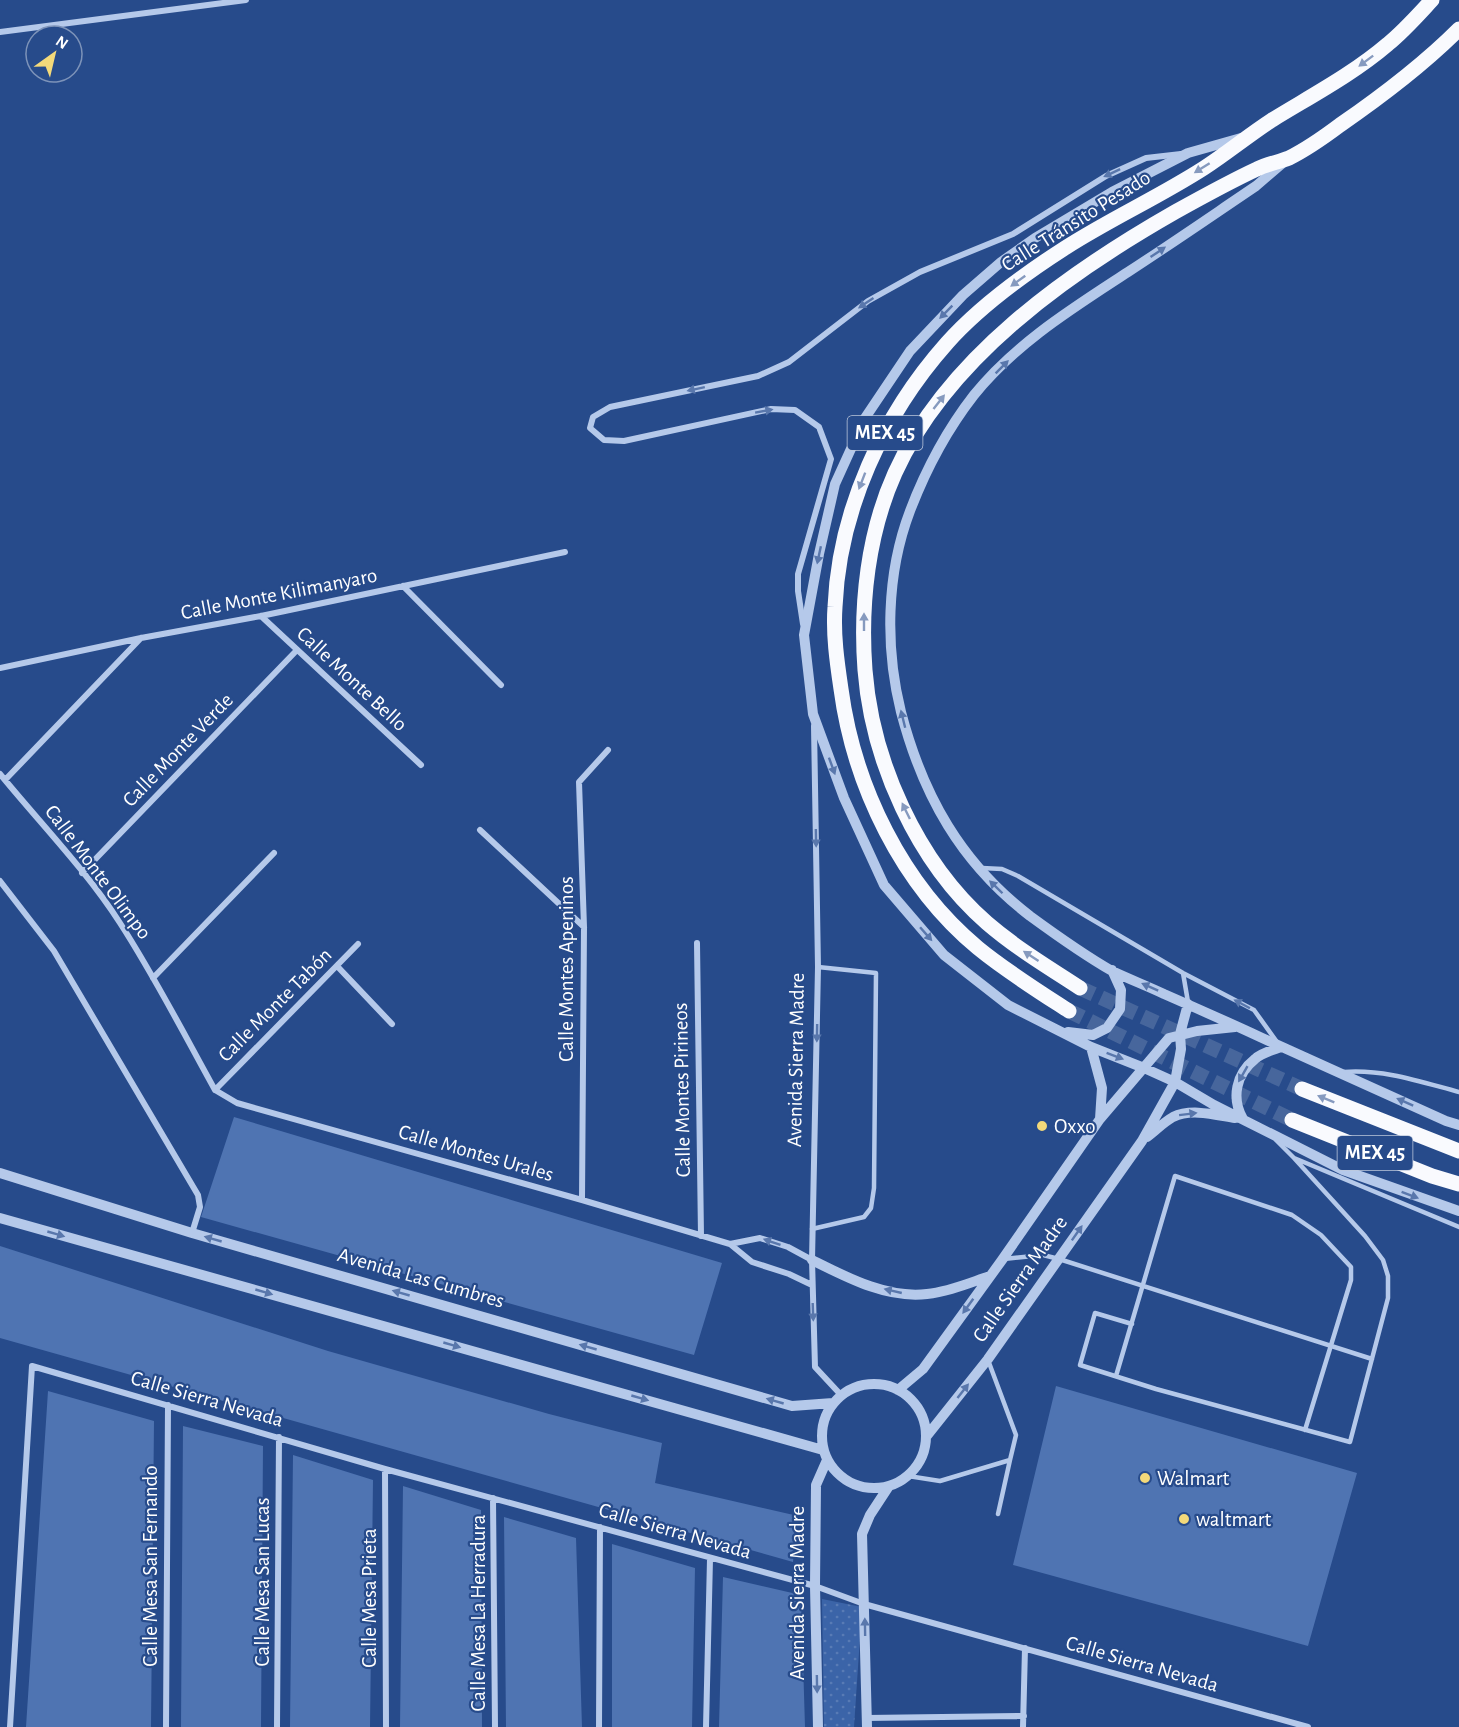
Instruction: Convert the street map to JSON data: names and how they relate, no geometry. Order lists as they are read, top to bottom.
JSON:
{
  "streets": {
    "main road": ["Calle Tránsito Pesado", "MEX 45"],
    "street": [
      "Calle Monte Kilimanyaro",
      "Calle Monte Bello",
      "Calle Monte Verde",
      "Calle Monte Olimpo",
      "Calle Montes Apeninos",
      "Calle Monte Tabón",
      "Avenida Sierra Madre",
      "Calle Montes Pirineos",
      "Calle Montes Urales",
      "Avenida Las Cumbres",
      "Calle Sierra Madre",
      "Calle Sierra Nevada",
      "Calle Mesa San Fernando",
      "Calle Mesa San Lucas",
      "Calle Mesa Prieta",
      "Calle Mesa La Herradura"
    ]
  },
  "crossings": [
    ["Calle Monte Kilimanyaro", "Calle Monte Bello"],
    ["Calle Monte Bello", "Calle Monte Verde"],
    ["Calle Monte Verde", "Calle Monte Olimpo"],
    ["Calle Monte Olimpo", "Calle Monte Tabón"],
    ["Calle Monte Olimpo", "Calle Montes Urales"],
    ["Calle Montes Apeninos", "Calle Montes Urales"],
    ["Calle Monte Tabón", "Calle Montes Urales"],
    ["Avenida Sierra Madre", "Calle Montes Urales"],
    ["Avenida Sierra Madre", "Avenida Las Cumbres"],
    ["Avenida Sierra Madre", "Calle Sierra Madre"],
    ["Avenida Sierra Madre", "Calle Sierra Nevada"],
    ["Calle Montes Pirineos", "Calle Montes Urales"],
    ["Avenida Las Cumbres", "Calle Sierra Madre"],
    ["Calle Sierra Nevada", "Calle Mesa San Fernando"],
    ["Calle Sierra Nevada", "Calle Mesa San Lucas"],
    ["Calle Sierra Nevada", "Calle Mesa Prieta"],
    ["Calle Sierra Nevada", "Calle Mesa La Herradura"]
  ],
  "one_way": ["Avenida Sierra Madre"],
  "places": ["Oxxo", "Walmart", "waltmart"],
  "north": "top right"
}
